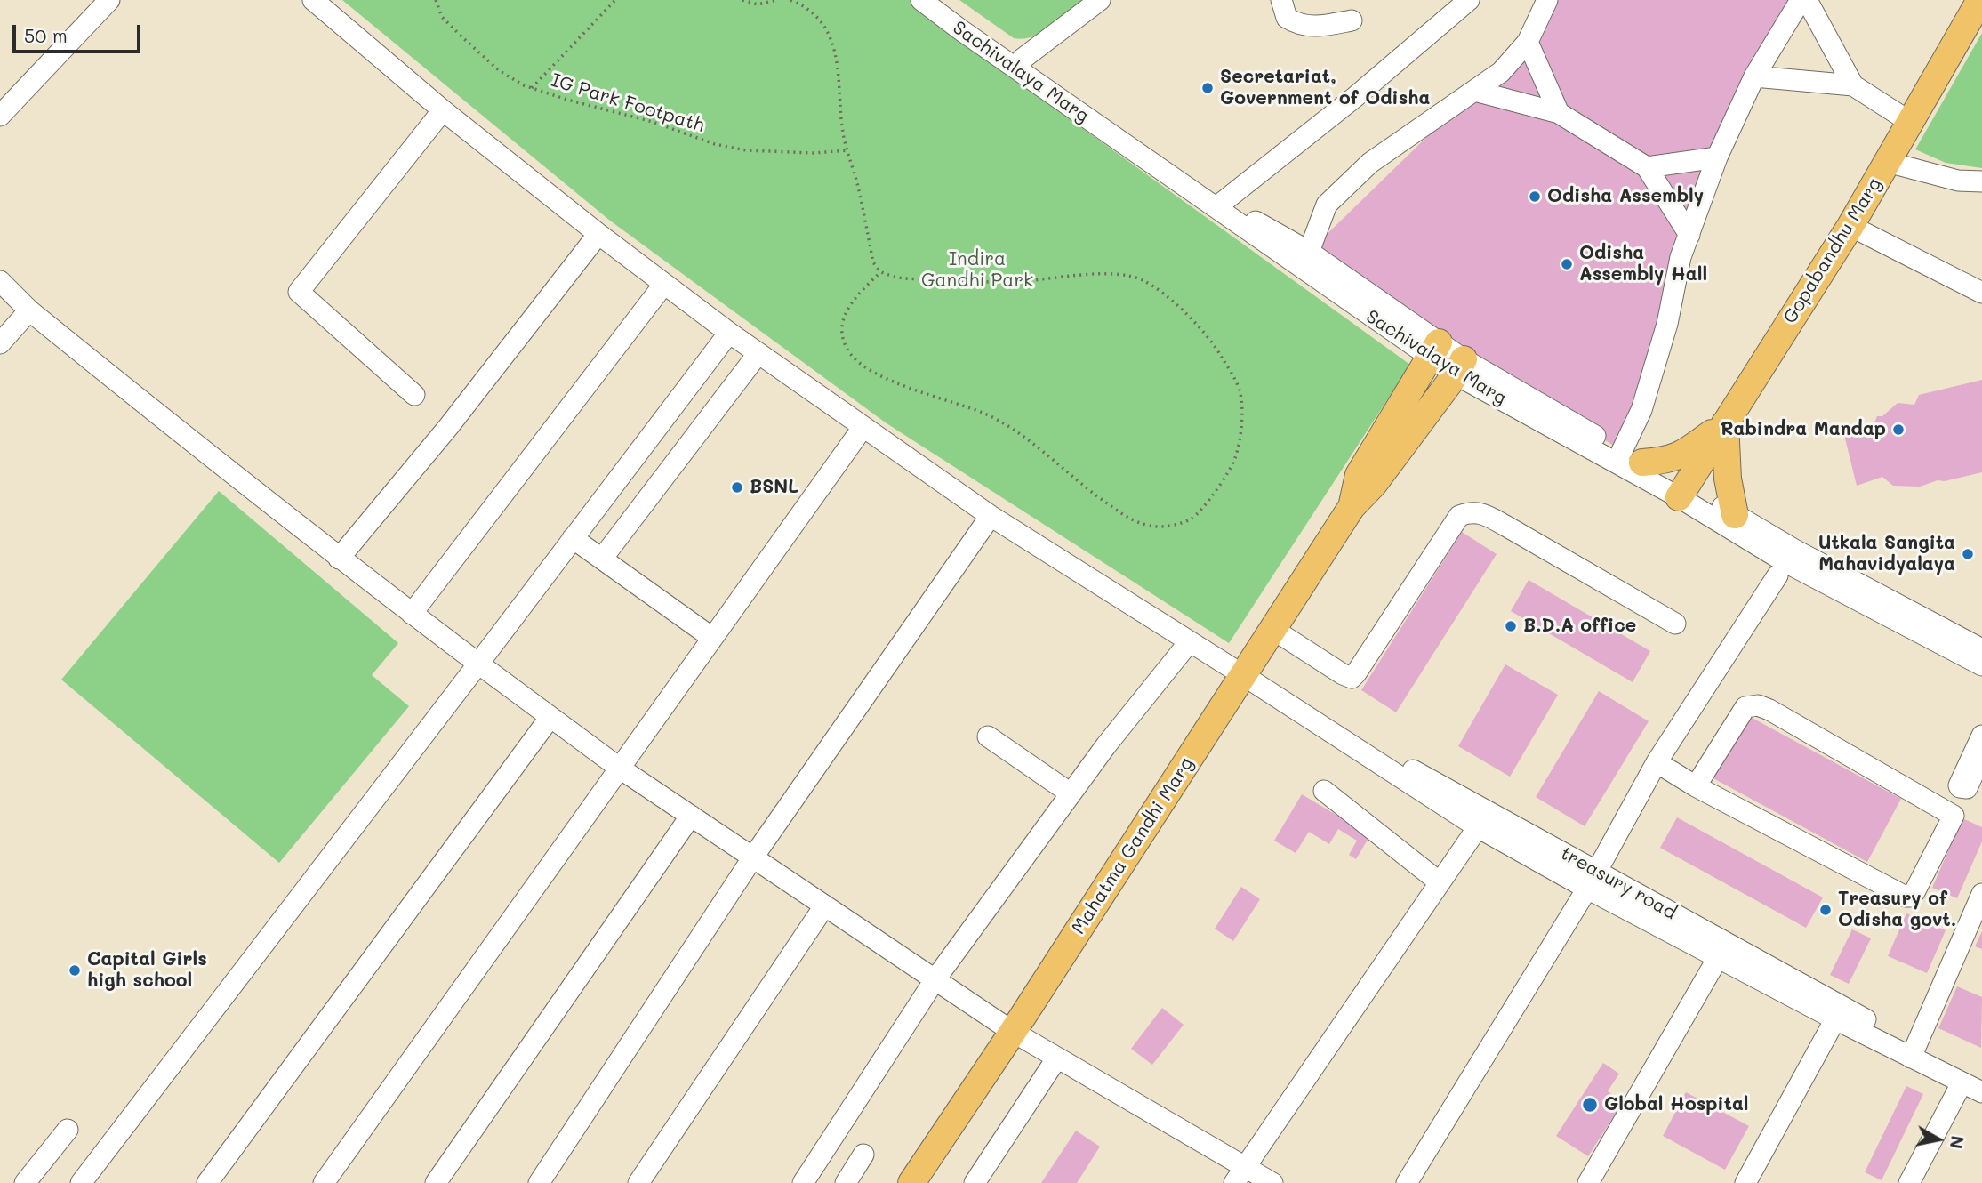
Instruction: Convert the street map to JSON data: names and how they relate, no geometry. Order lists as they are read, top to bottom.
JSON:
{
  "streets": {
    "main road": ["Gopabandhu Marg", "Mahatma Gandhi Marg"],
    "street": ["Sachivalaya Marg", "treasury road"],
    "path": ["IG Park Footpath"]
  },
  "crossings": [
    ["Sachivalaya Marg", "Gopabandhu Marg"],
    ["Sachivalaya Marg", "Mahatma Gandhi Marg"],
    ["Mahatma Gandhi Marg", "treasury road"]
  ],
  "parks": ["Indira Gandhi Park"],
  "places": [
    "Secretariat, Government of Odisha",
    "Odisha Assembly",
    "Odisha Assembly Hall",
    "Rabindra Mandap",
    "BSNL",
    "Utkala Sangita Mahavidyalaya",
    "B.D.A office",
    "Treasury of Odisha govt.",
    "Capital Girls high school",
    "Global Hospital"
  ],
  "scale_bar": "50 m",
  "north": "right"
}
